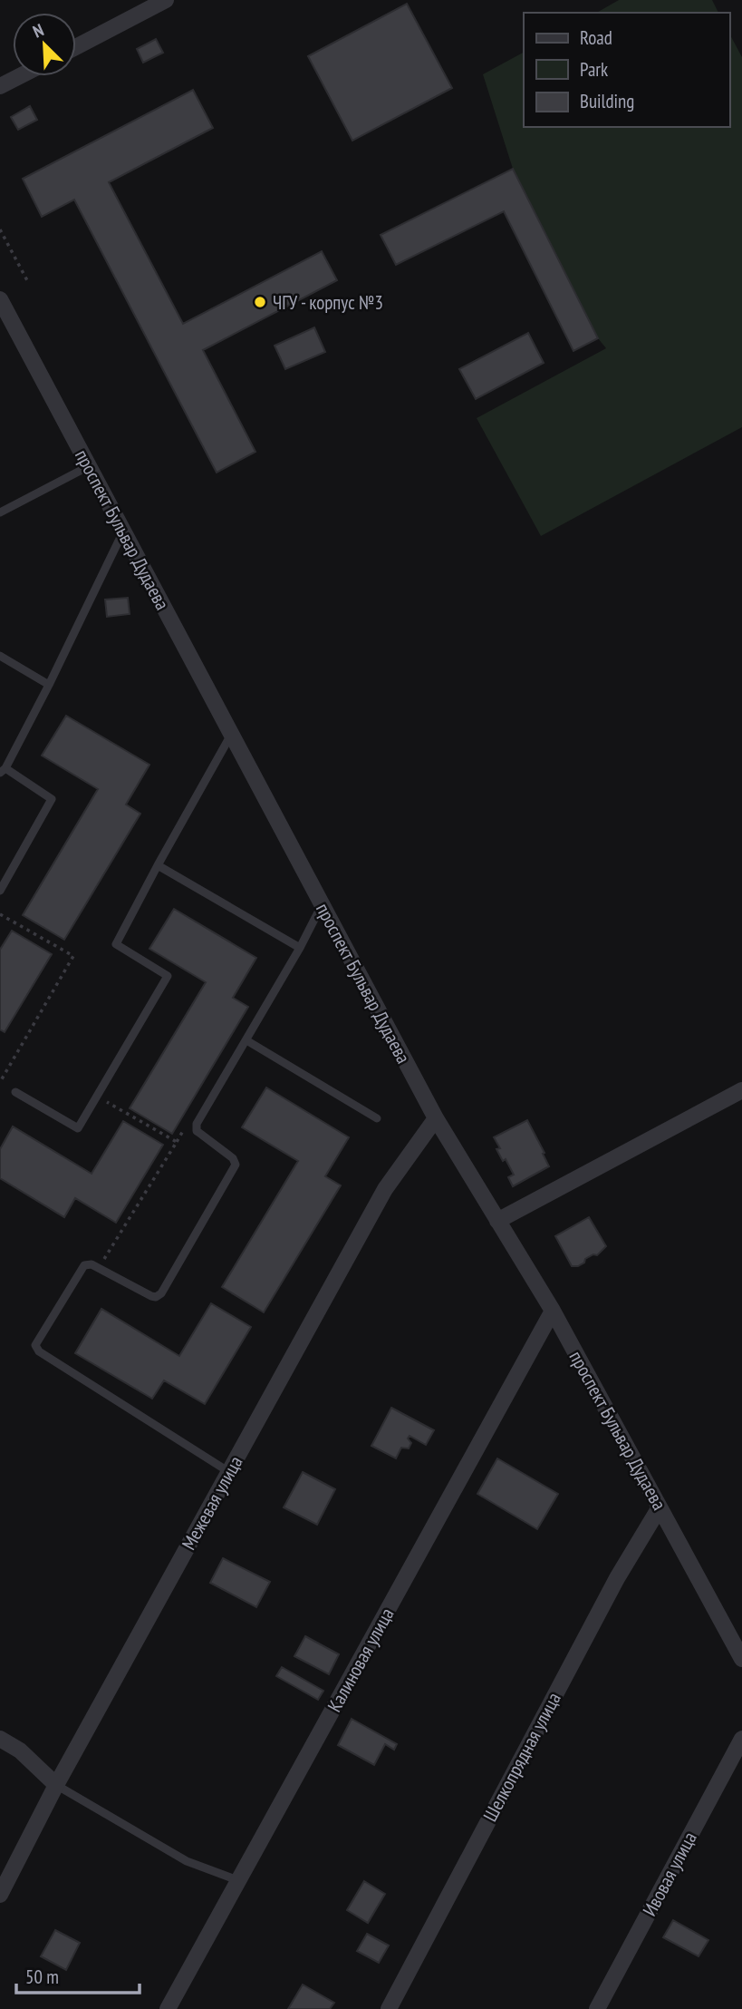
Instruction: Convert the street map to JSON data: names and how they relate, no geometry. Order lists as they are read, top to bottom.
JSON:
{
  "streets": {
    "street": [
      "проспект Бульвар Дудаева",
      "Межевая улица",
      "Калиновая улица",
      "Шелкопрядная улица",
      "Ивовая улица"
    ]
  },
  "crossings": [
    ["проспект Бульвар Дудаева", "Межевая улица"],
    ["проспект Бульвар Дудаева", "Калиновая улица"],
    ["проспект Бульвар Дудаева", "Шелкопрядная улица"]
  ],
  "places": ["ЧГУ - корпус №3"],
  "legend": ["Road", "Park", "Building"],
  "scale_bar": "50 m",
  "north": "top left"
}
